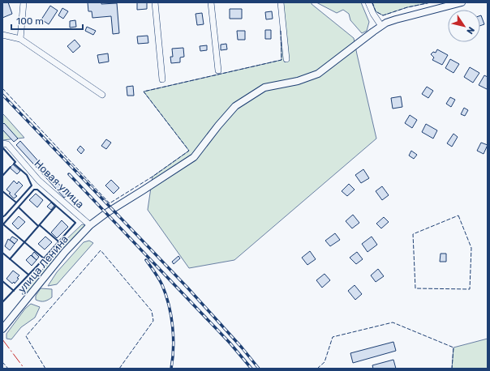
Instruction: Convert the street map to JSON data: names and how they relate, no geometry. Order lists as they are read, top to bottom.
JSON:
{
  "streets": {
    "main road": ["улица Ленина"],
    "street": ["Новая улица"]
  },
  "crossings": [
    ["Новая улица", "улица Ленина"]
  ],
  "scale_bar": "100 m",
  "north": "bottom right"
}
